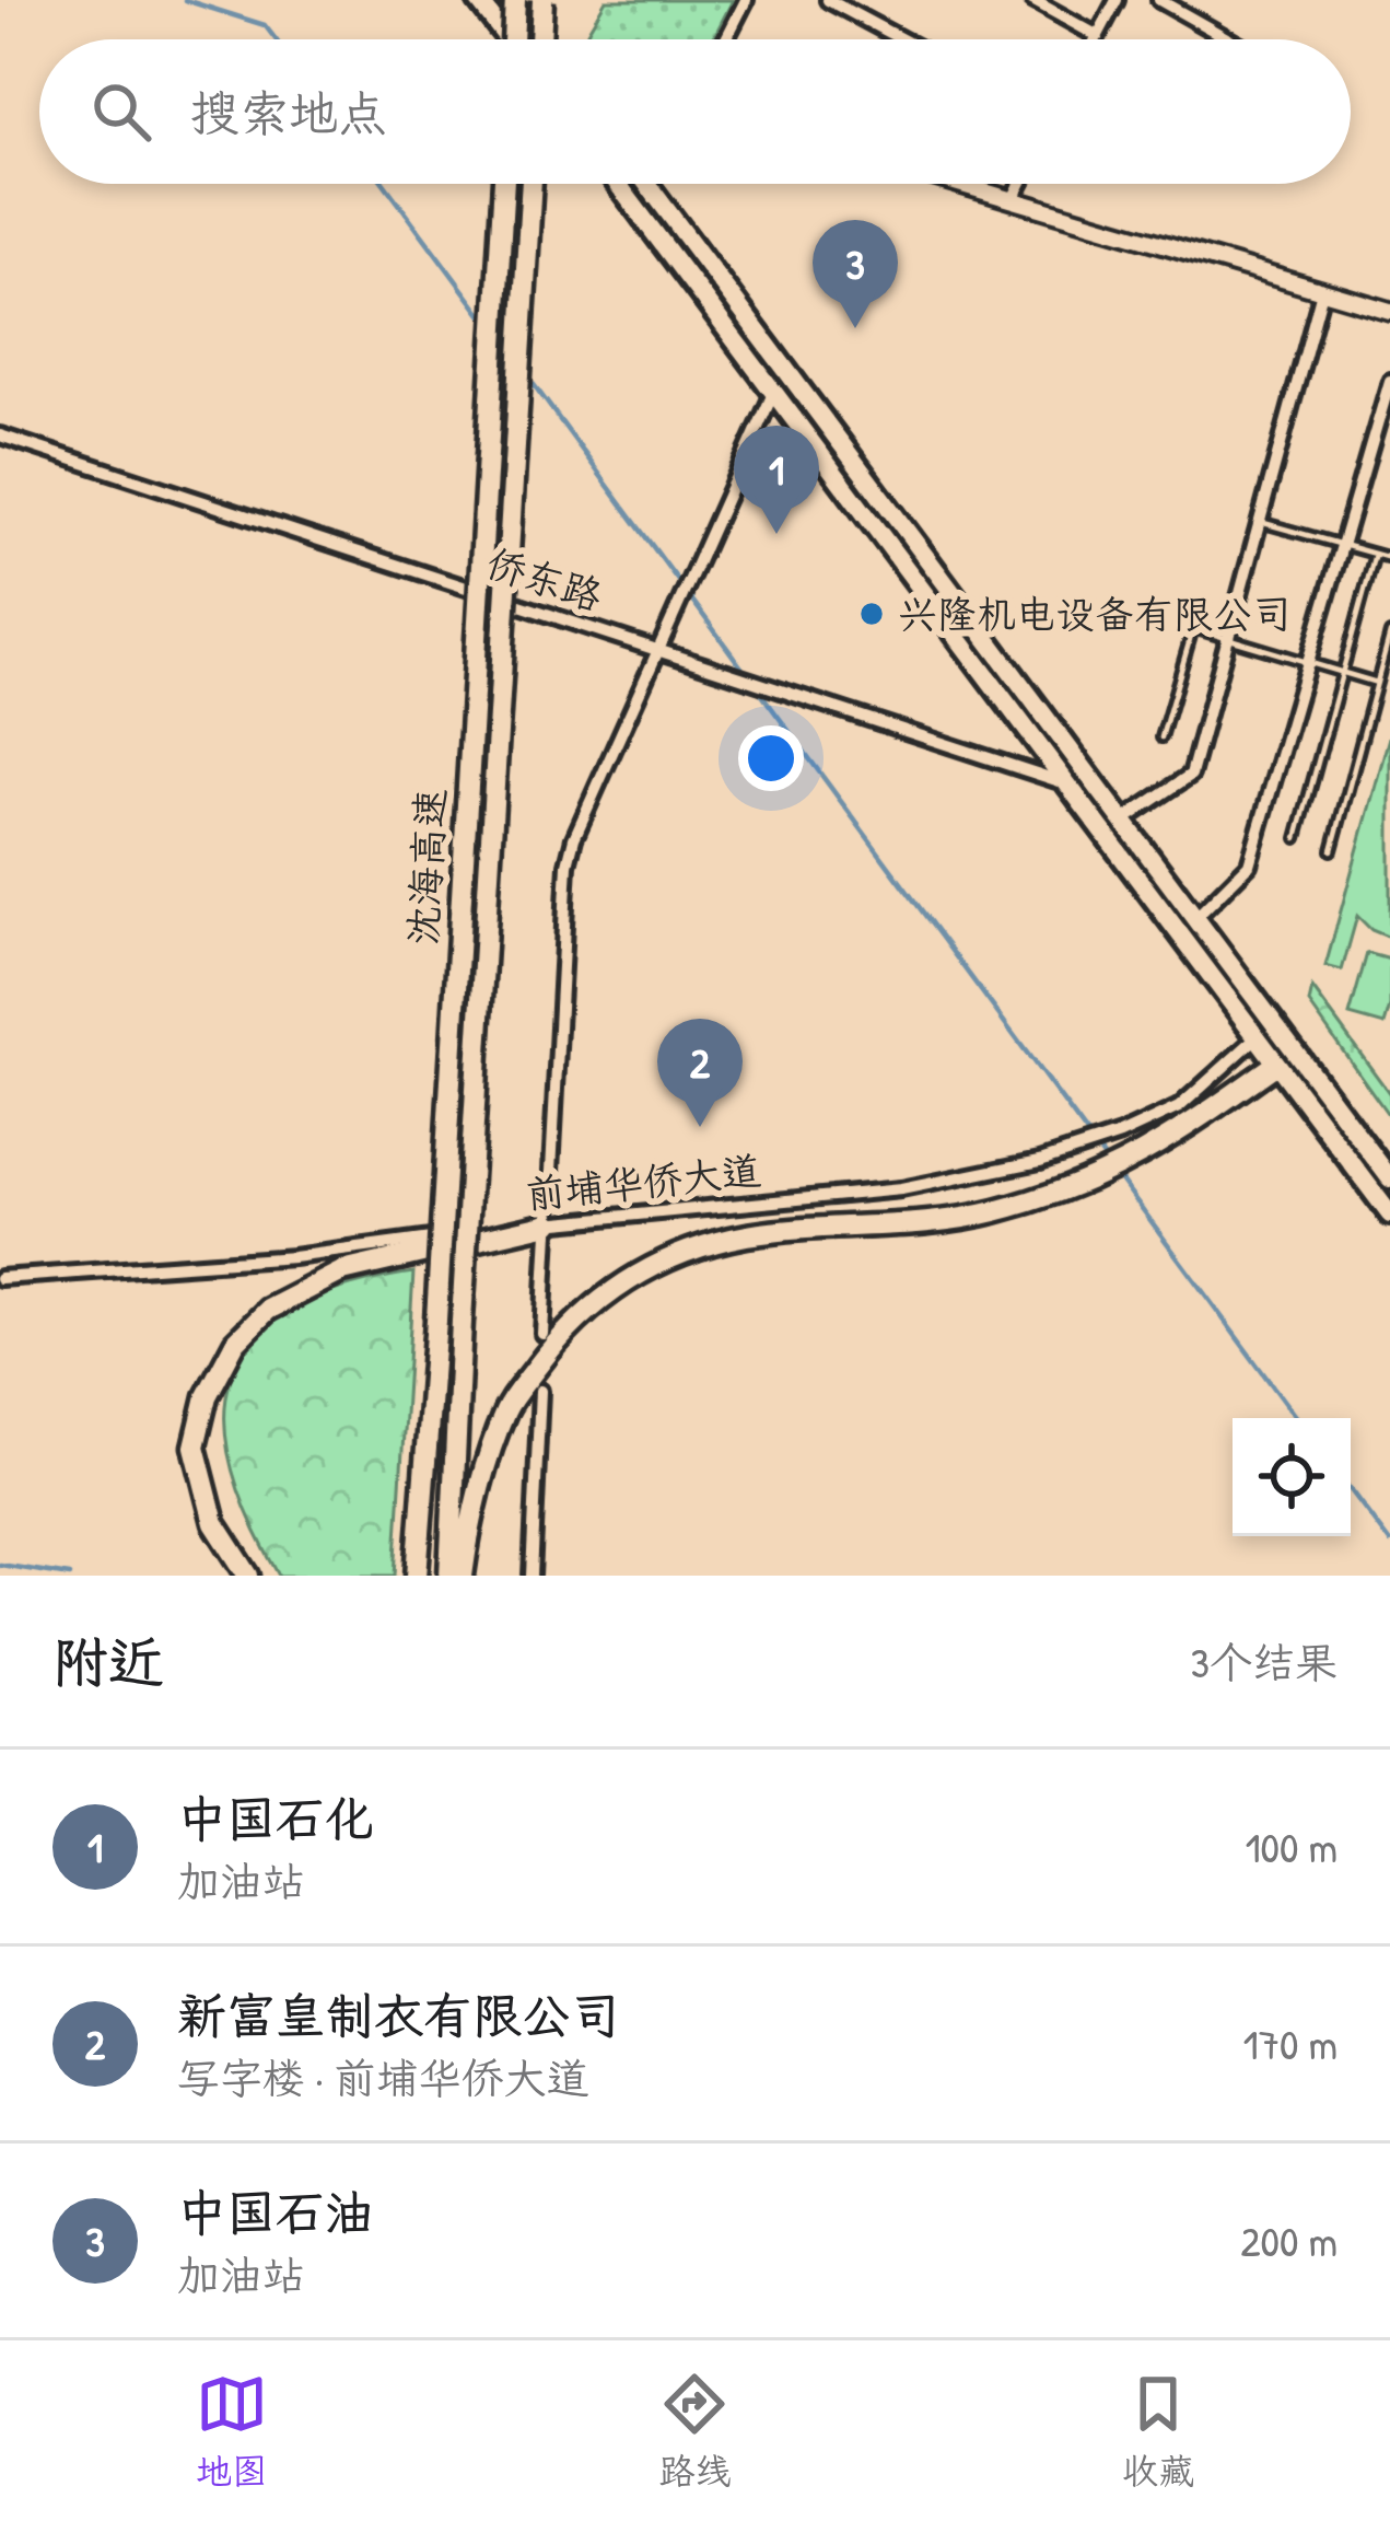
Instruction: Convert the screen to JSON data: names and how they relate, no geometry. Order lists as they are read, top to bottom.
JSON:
{
  "streets": {
    "highway": ["沈海高速"],
    "street": ["侨东路", "前埔华侨大道"]
  },
  "places": ["兴隆机电设备有限公司"],
  "page": {
    "search": "搜索地点",
    "pins": ["3", "1", "2"],
    "heading": ["附近", "3个结果"],
    "list": [
      {
        "mark": "1",
        "name": "中国石化",
        "note": "加油站",
        "value": "100 m"
      },
      {
        "mark": "2",
        "name": "新富皇制衣有限公司",
        "note": "写字楼 · 前埔华侨大道",
        "value": "170 m"
      },
      {
        "mark": "3",
        "name": "中国石油",
        "note": "加油站",
        "value": "200 m"
      }
    ],
    "nav": ["地图", "路线", "收藏"]
  }
}
